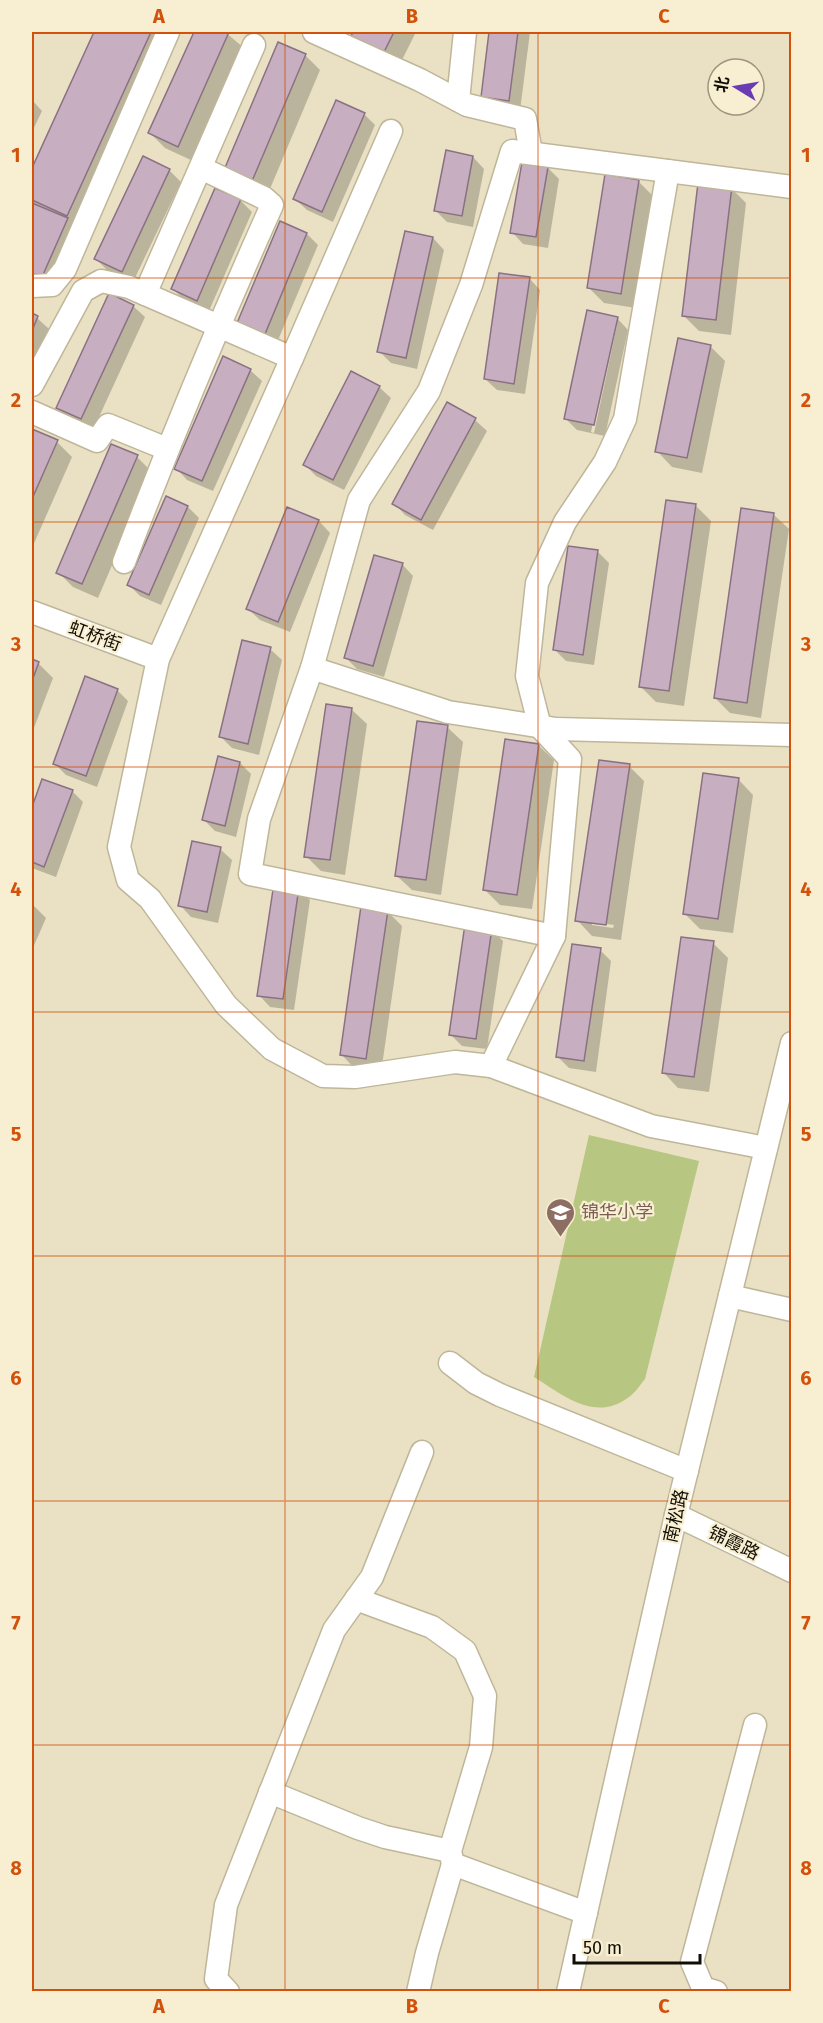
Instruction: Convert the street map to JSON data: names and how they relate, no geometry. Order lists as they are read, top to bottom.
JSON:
{
  "streets": {
    "street": ["虹桥街", "南松路", "锦霞路"]
  },
  "crossings": [
    ["南松路", "锦霞路"]
  ],
  "places": {
    "school or university": ["锦华小学"]
  },
  "scale_bar": "50 m",
  "north": "left",
  "grid": {
    "columns": ["A", "B", "C"],
    "rows": [
      "1",
      "2",
      "3",
      "4",
      "5",
      "6",
      "7",
      "8"
    ]
  }
}
